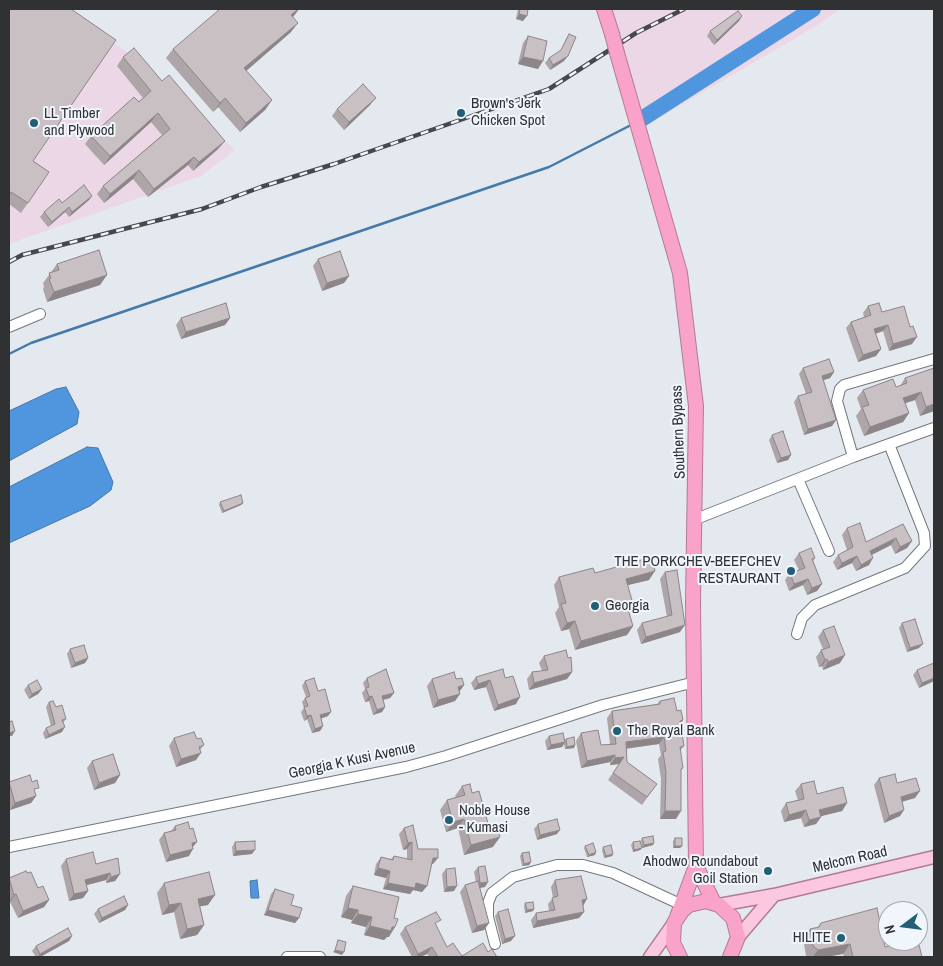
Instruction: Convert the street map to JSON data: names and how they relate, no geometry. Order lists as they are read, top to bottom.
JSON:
{
  "streets": {
    "highway": ["Southern Bypass"],
    "main road": ["Melcom Road"],
    "street": ["Georgia K Kusi Avenue"]
  },
  "crossings": [
    ["Southern Bypass", "Georgia K Kusi Avenue"],
    ["Southern Bypass", "Melcom Road"]
  ],
  "places": [
    "Brown's Jerk Chicken Spot",
    "LL Timber and Plywood",
    "THE PORKCHEV-BEEFCHEV RESTAURANT",
    "Georgia",
    "The Royal Bank",
    "Noble House - Kumasi",
    "Ahodwo Roundabout Goil Station",
    "HILITE"
  ],
  "north": "left"
}
